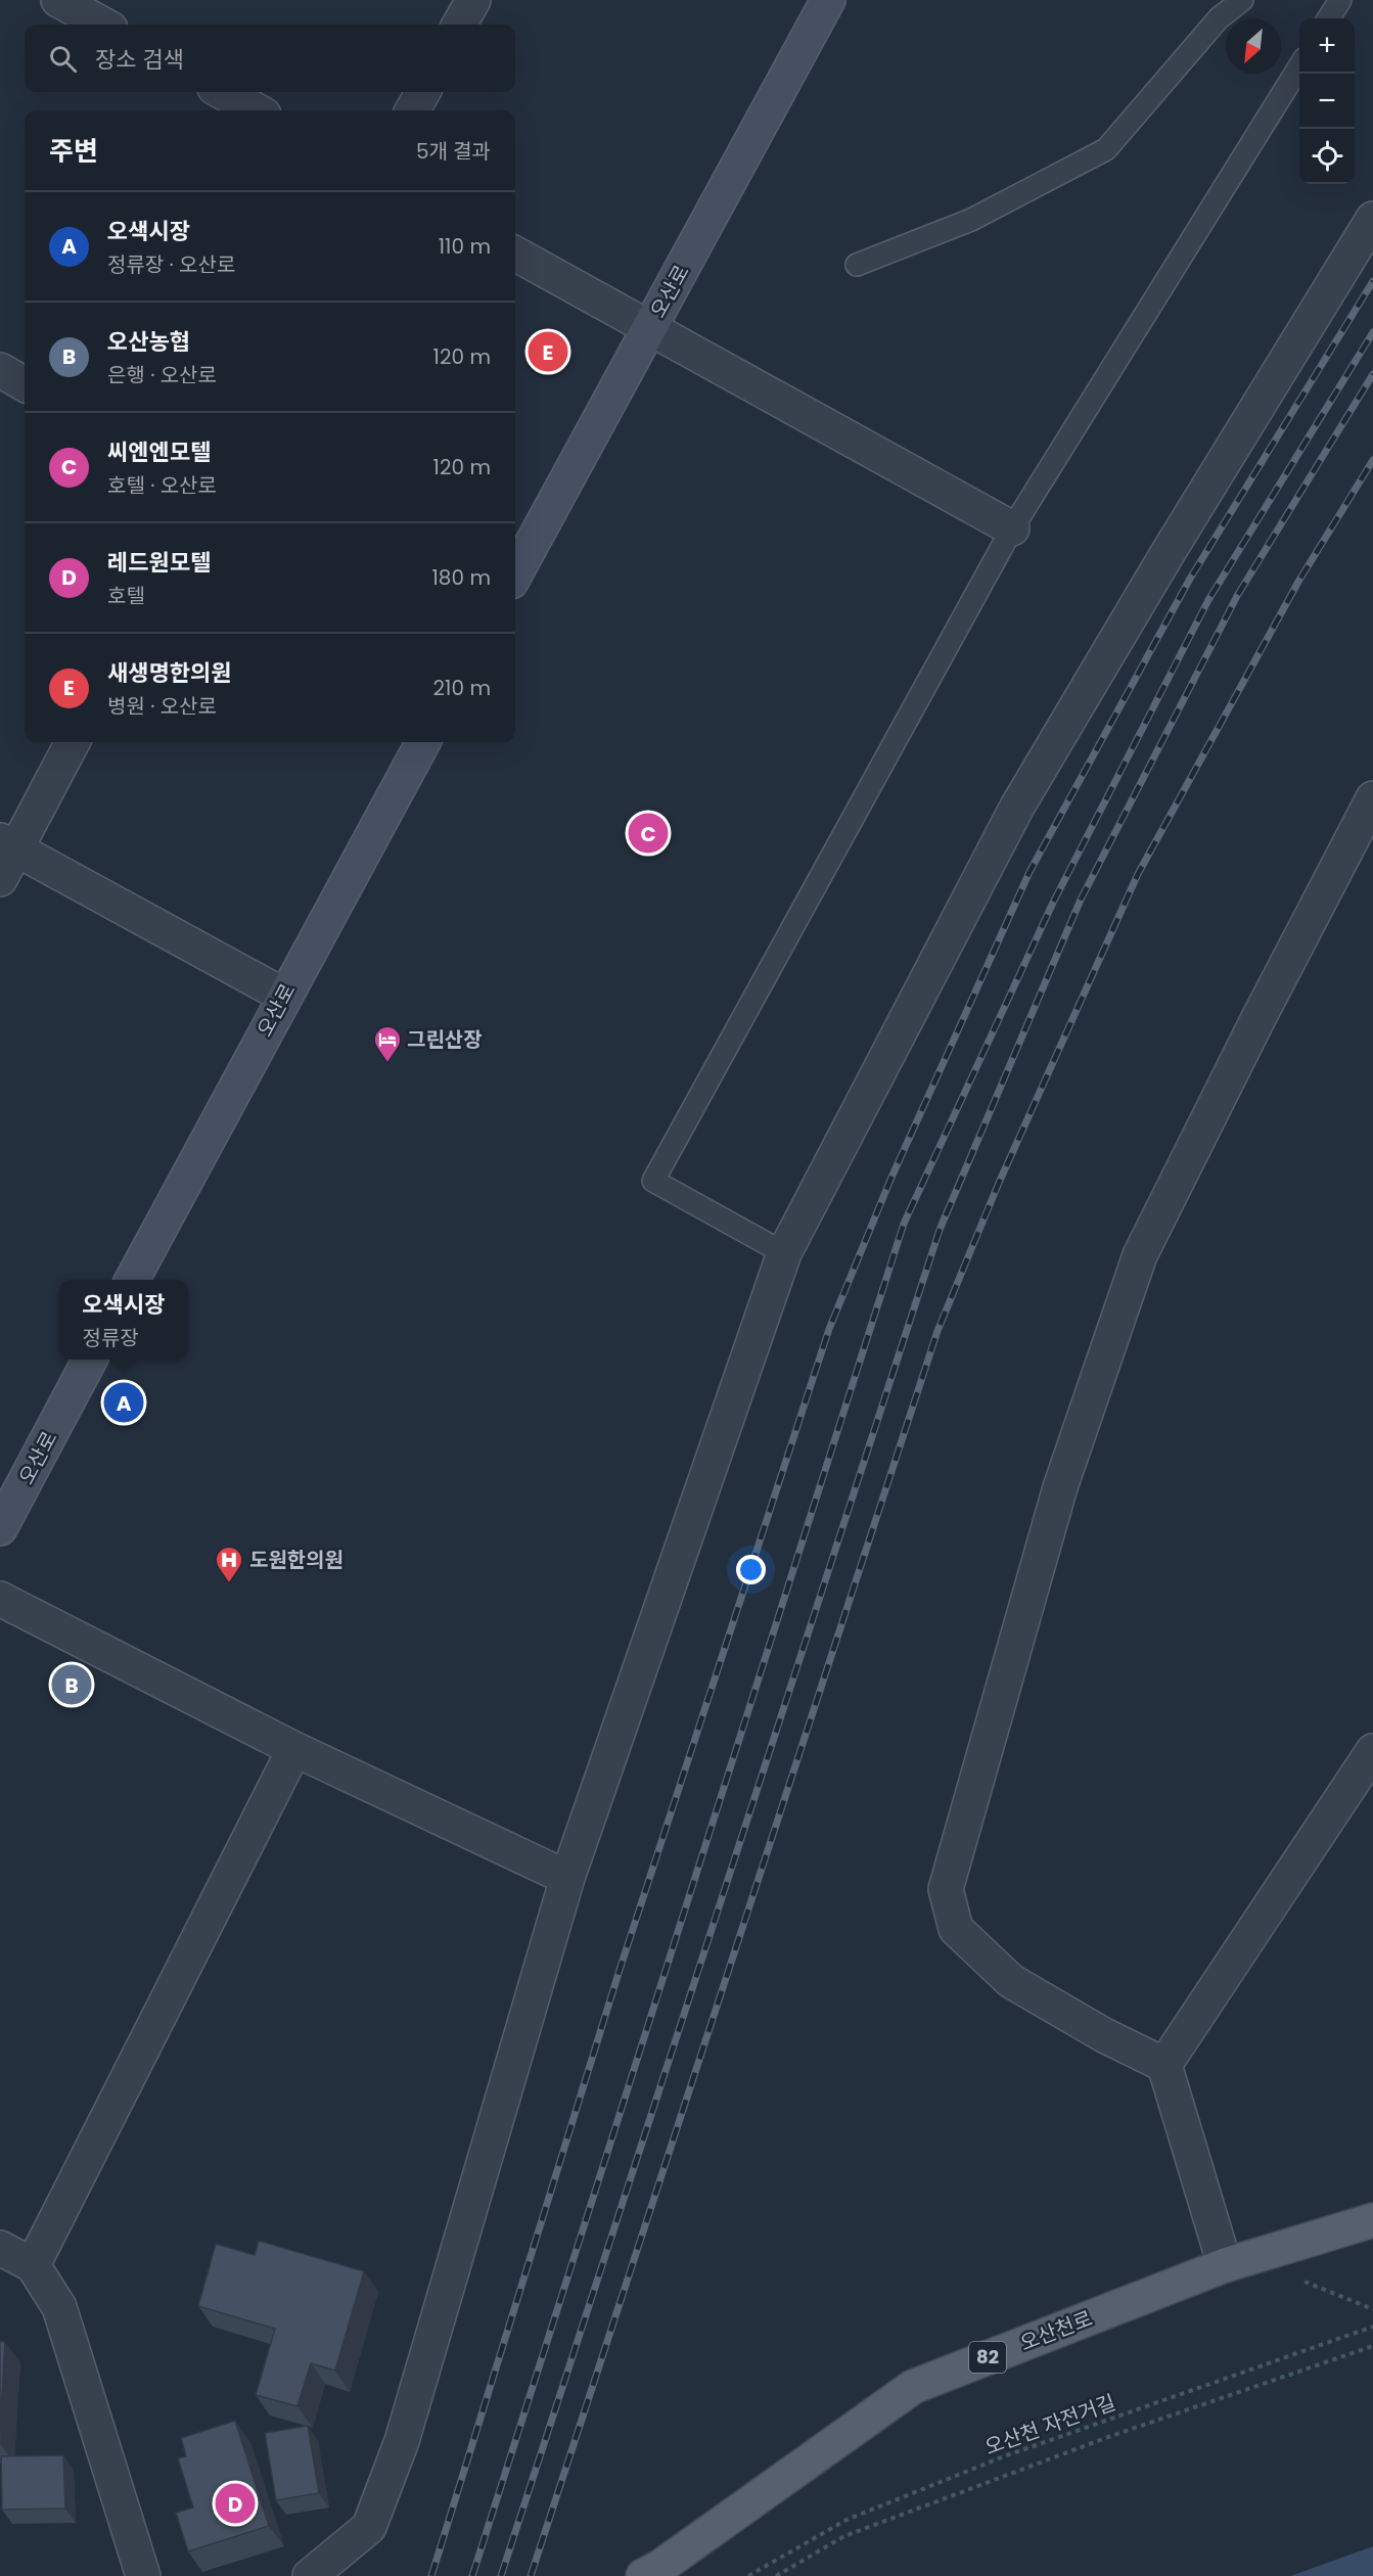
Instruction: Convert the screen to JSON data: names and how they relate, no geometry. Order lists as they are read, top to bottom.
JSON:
{
  "streets": {
    "main road": ["오산천로", "82"],
    "street": ["오산로"],
    "path": ["오산천 자전거길"]
  },
  "places": {
    "hotel": ["그린산장"],
    "hospital": ["도원한의원"]
  },
  "north": "bottom left",
  "page": {
    "map_buttons": ["+", "−"],
    "search": "장소 검색",
    "heading": ["주변", "5개 결과"],
    "list": [
      {
        "mark": "A",
        "name": "오색시장",
        "note": "정류장 · 오산로",
        "value": "110 m"
      },
      {
        "mark": "B",
        "name": "오산농협",
        "note": "은행 · 오산로",
        "value": "120 m"
      },
      {
        "mark": "C",
        "name": "씨엔엔모텔",
        "note": "호텔 · 오산로",
        "value": "120 m"
      },
      {
        "mark": "D",
        "name": "레드원모텔",
        "note": "호텔",
        "value": "180 m"
      },
      {
        "mark": "E",
        "name": "새생명한의원",
        "note": "병원 · 오산로",
        "value": "210 m"
      }
    ],
    "pins": [
      "E",
      "C",
      "A",
      "B",
      "D"
    ],
    "popup": ["오색시장", "정류장"]
  }
}
